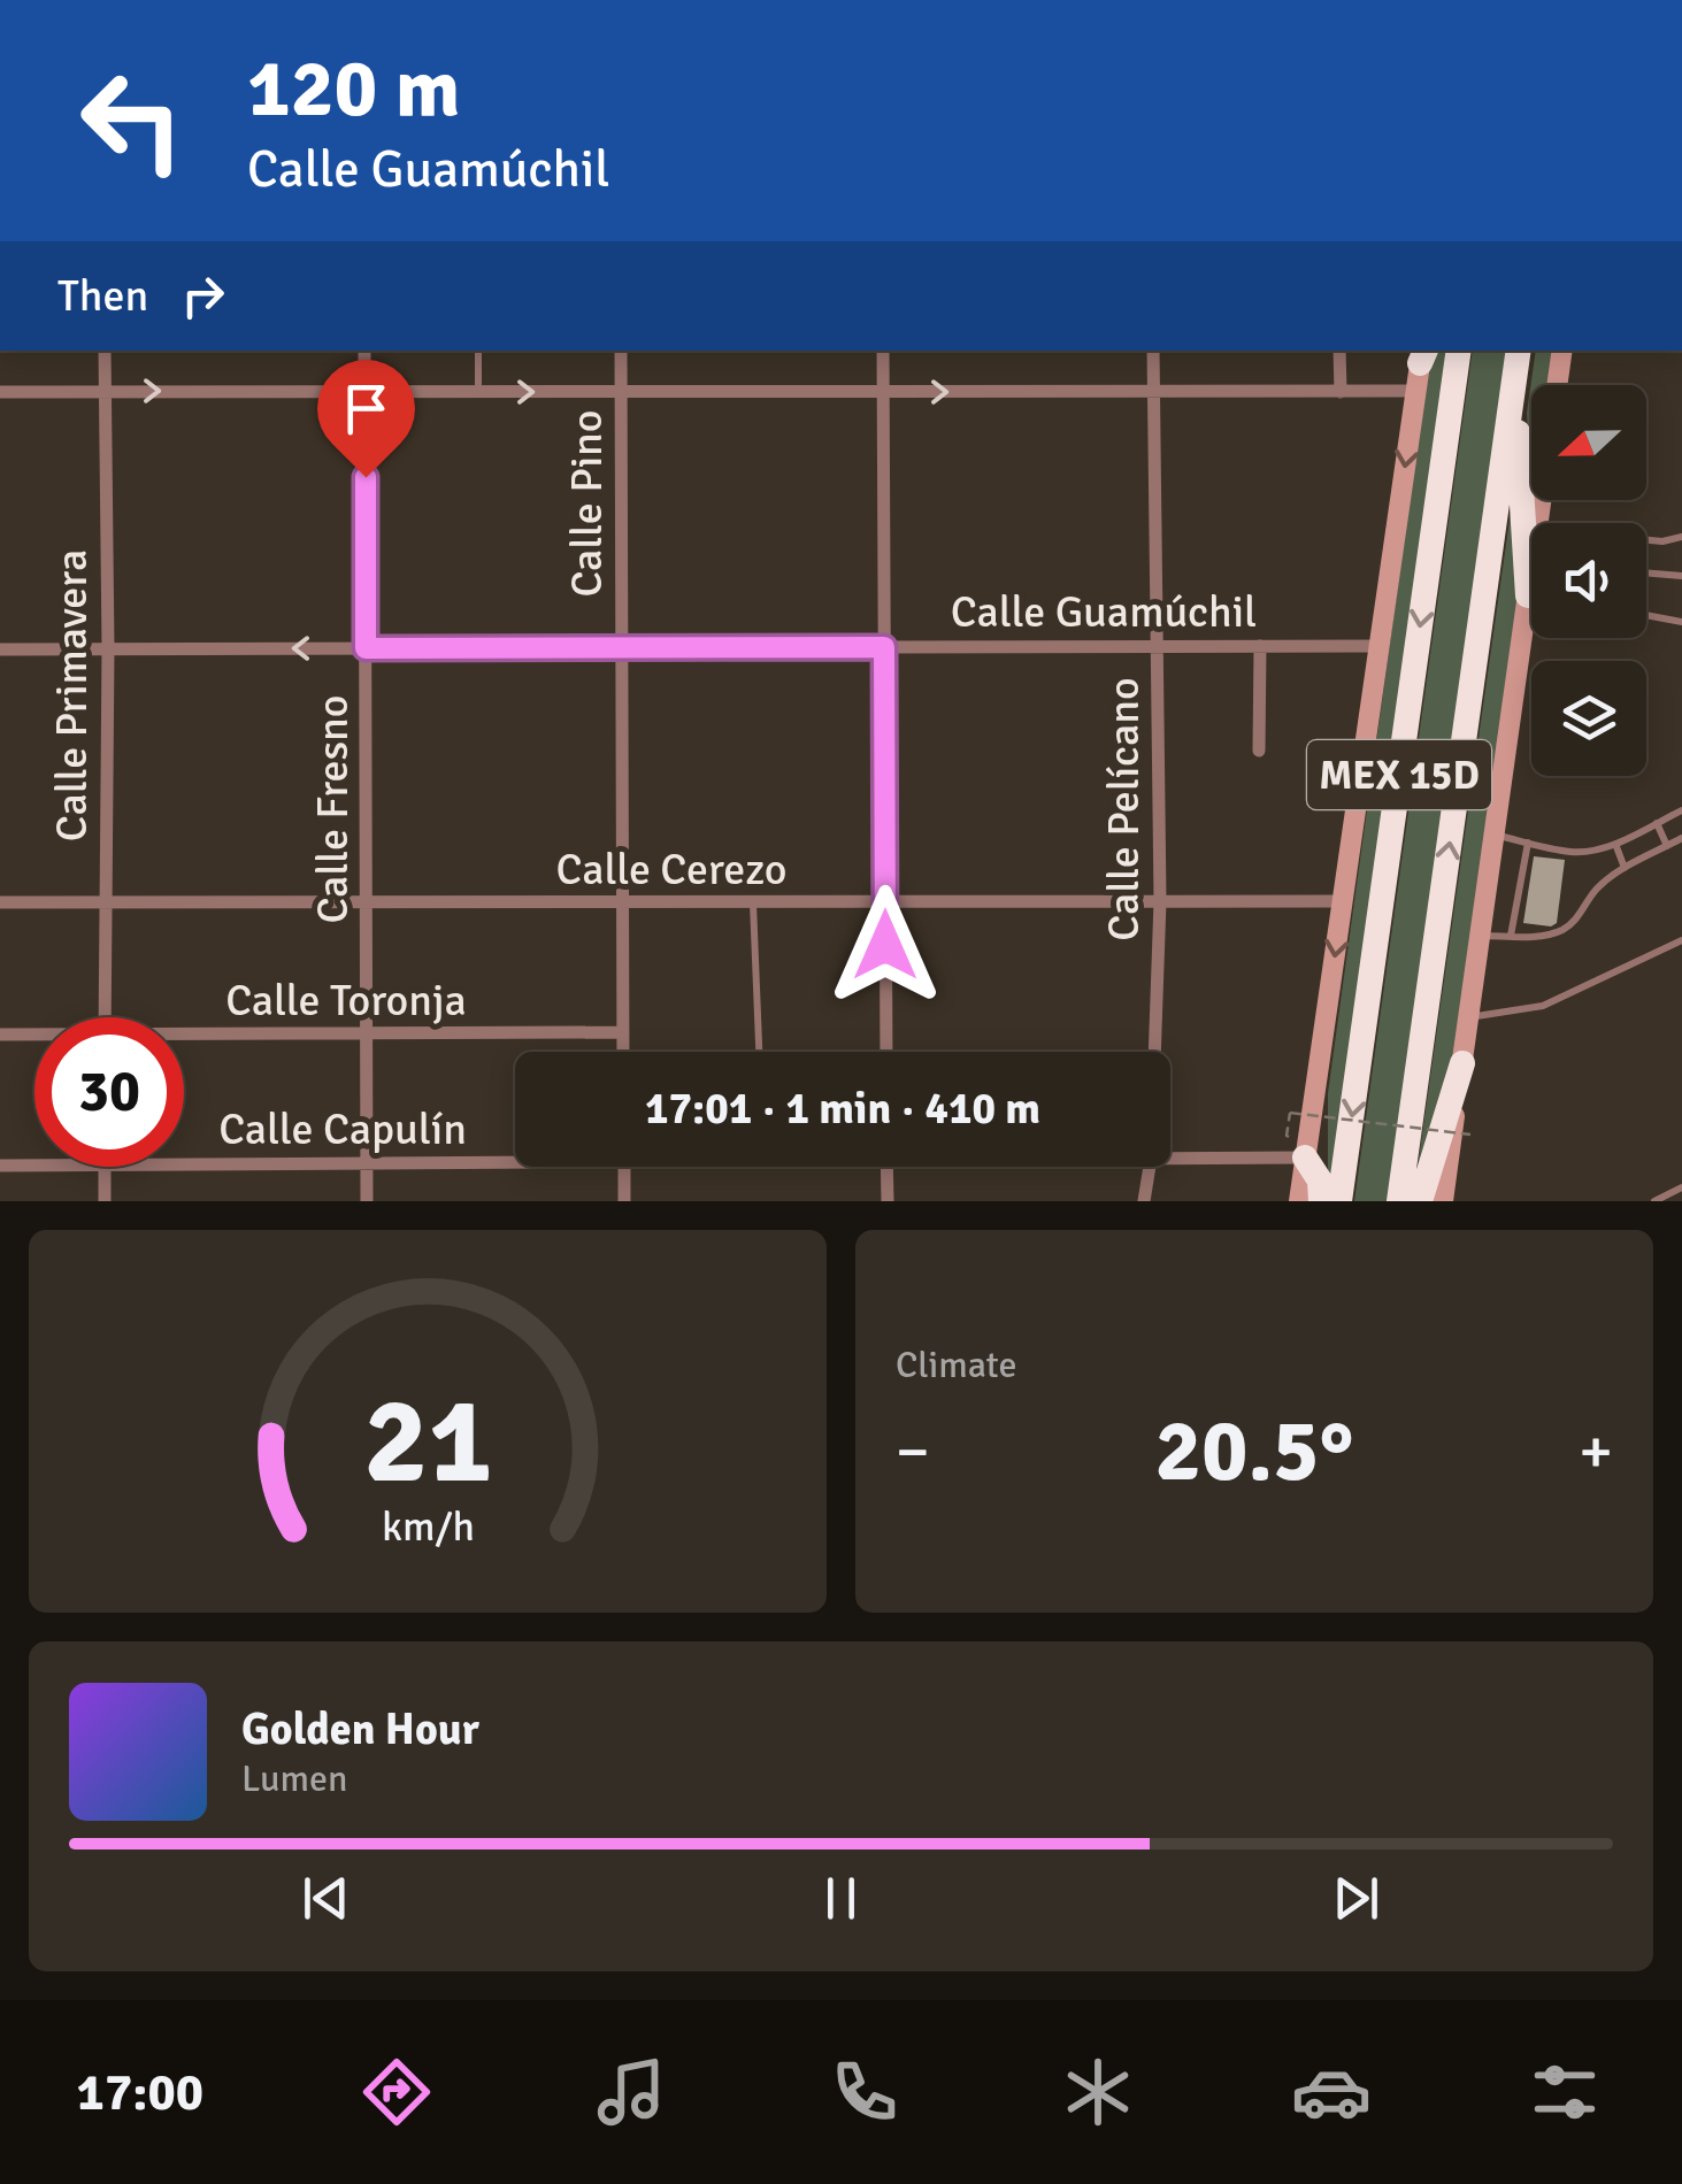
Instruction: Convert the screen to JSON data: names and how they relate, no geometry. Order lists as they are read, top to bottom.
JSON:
{
  "streets": {
    "highway": ["MEX 15D"],
    "street": [
      "Calle Pino",
      "Calle Guamúchil",
      "Calle Primavera",
      "Calle Fresno",
      "Calle Pelícano",
      "Calle Cerezo",
      "Calle Toronja",
      "Calle Capulín"
    ]
  },
  "crossings": [
    ["Calle Pino", "Calle Guamúchil"],
    ["Calle Pino", "Calle Cerezo"],
    ["Calle Pino", "Calle Toronja"],
    ["Calle Guamúchil", "Calle Primavera"],
    ["Calle Guamúchil", "Calle Fresno"],
    ["Calle Guamúchil", "Calle Pelícano"],
    ["Calle Primavera", "Calle Cerezo"],
    ["Calle Fresno", "Calle Cerezo"],
    ["Calle Fresno", "Calle Toronja"],
    ["Calle Fresno", "Calle Capulín"],
    ["Calle Pelícano", "Calle Cerezo"]
  ],
  "north": "left",
  "page": {
    "turn": ["120 m", "Calle Guamúchil"],
    "then": "Then",
    "limit": "30",
    "trip": "17:01 · 1 min · 410 m",
    "tile": "Climate",
    "heat": ["−", "20.5°", "+"],
    "song": ["Golden Hour", "Lumen"],
    "tabs": "17:00",
    "gauge": ["21", "km/h"]
  }
}
